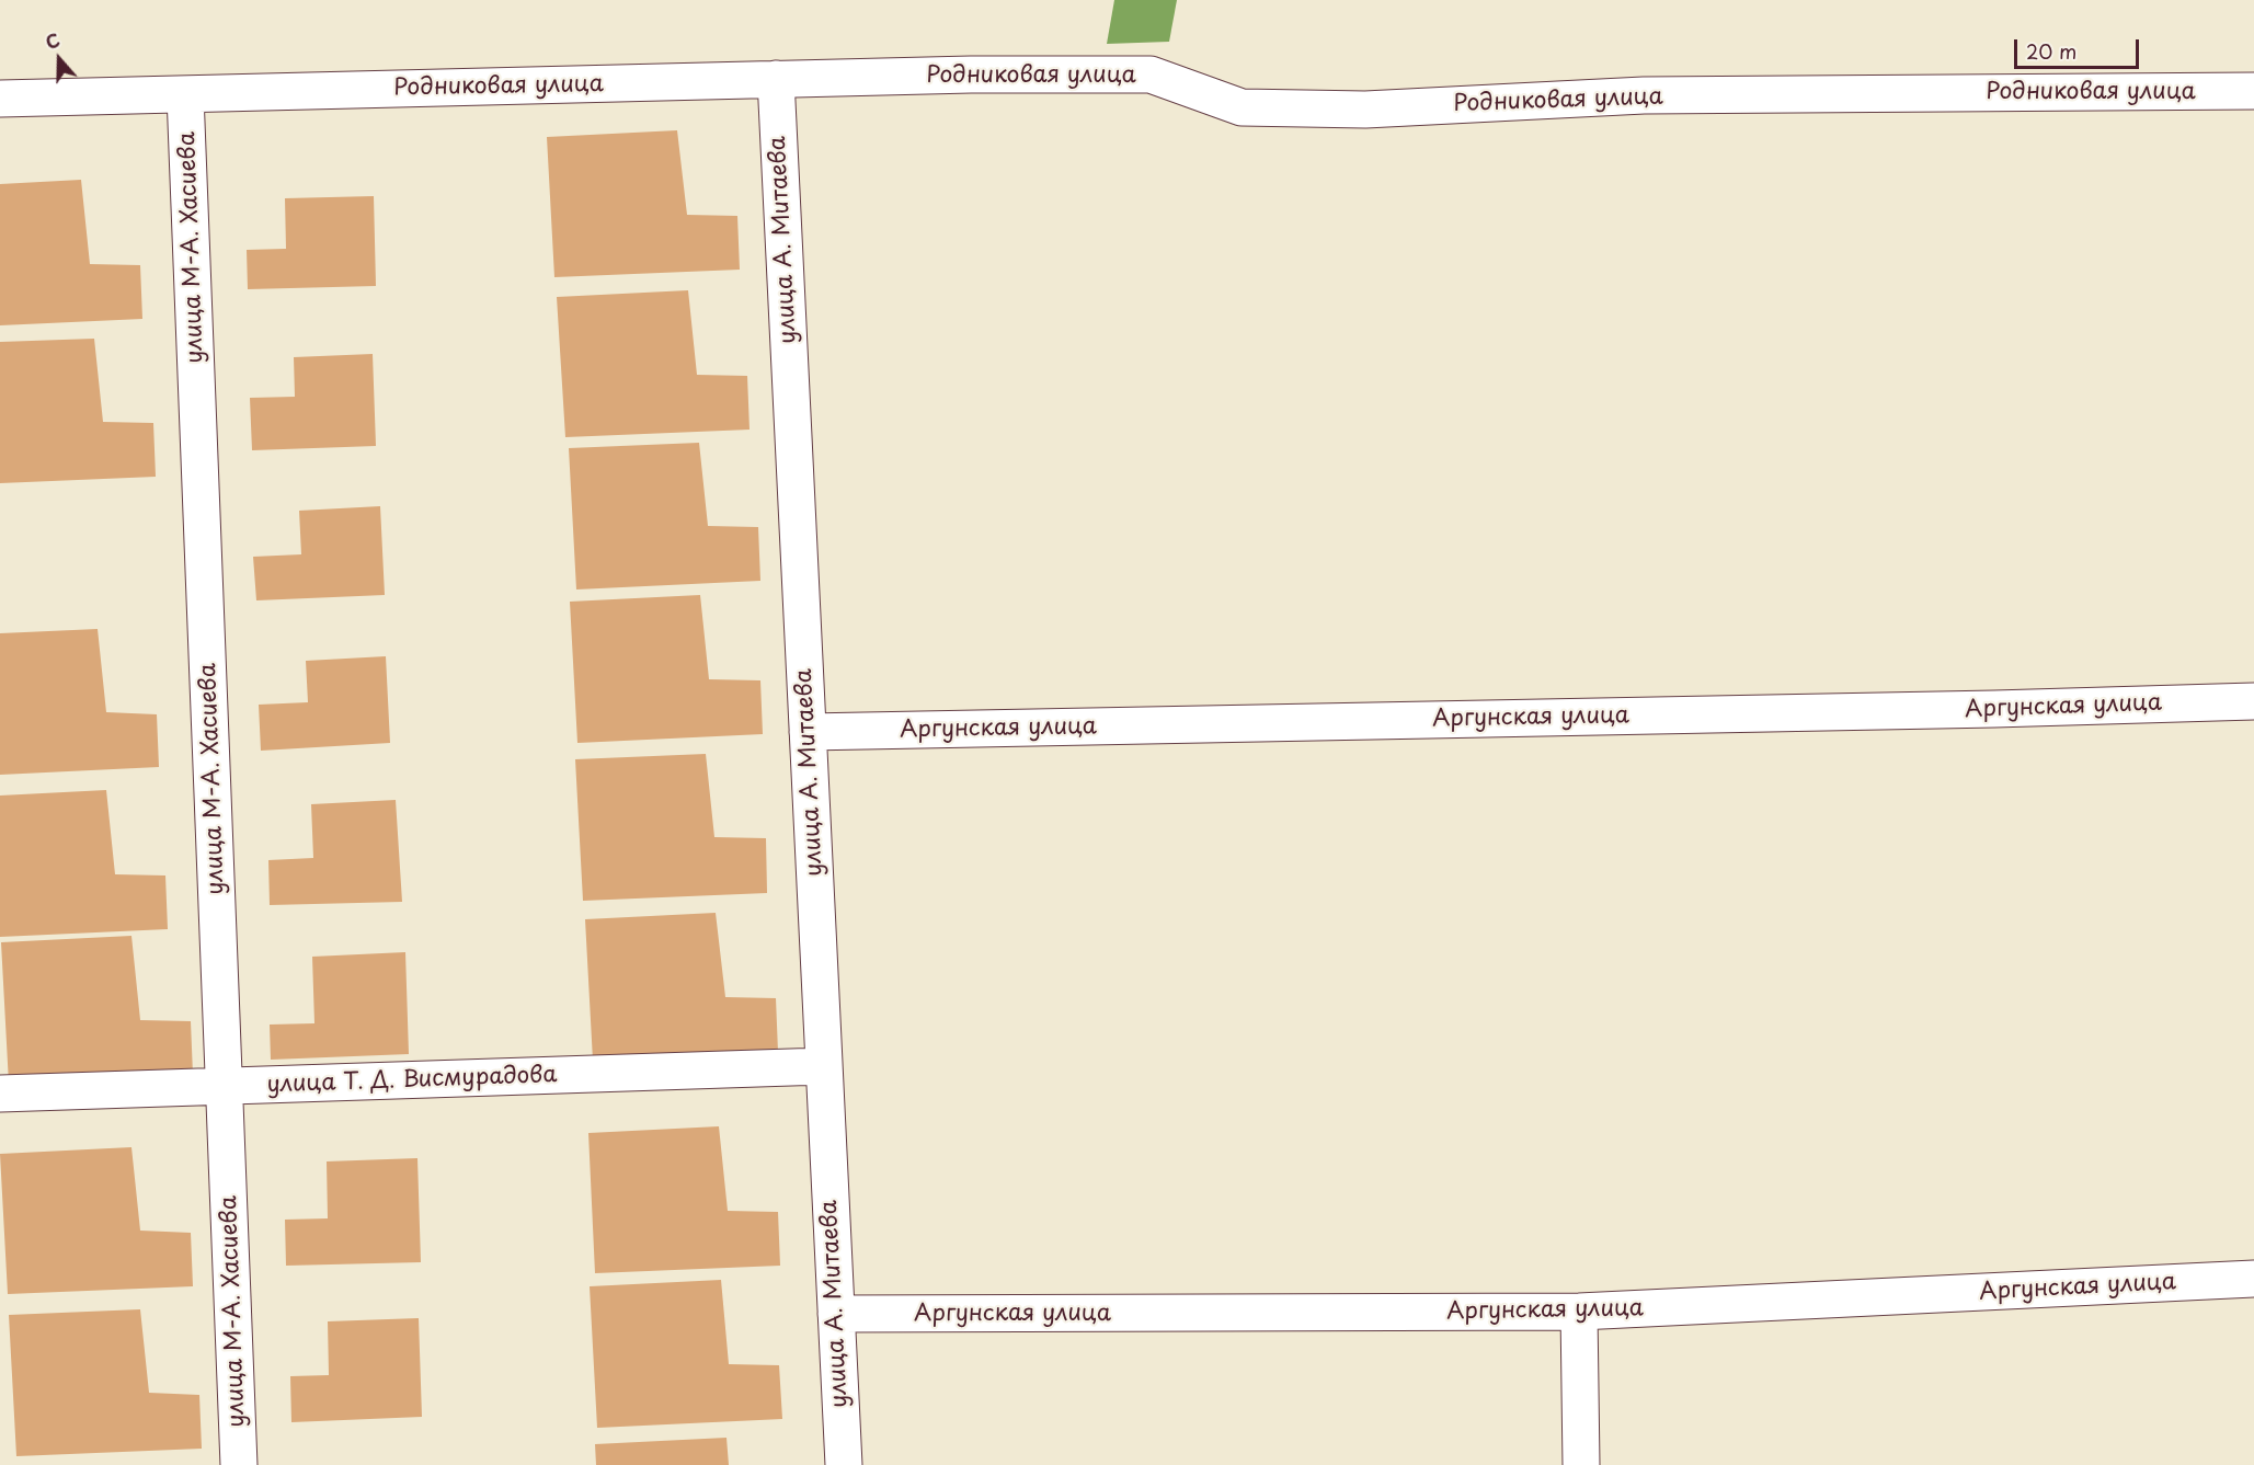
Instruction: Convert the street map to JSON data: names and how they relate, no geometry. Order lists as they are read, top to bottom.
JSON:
{
  "streets": {
    "street": [
      "Родниковая улица",
      "улица А. Митаева",
      "улица М-А. Хасиева",
      "Аргунская улица",
      "улица Т. Д. Висмурадова"
    ]
  },
  "crossings": [
    ["Родниковая улица", "улица А. Митаева"],
    ["Родниковая улица", "улица М-А. Хасиева"],
    ["улица А. Митаева", "Аргунская улица"],
    ["улица А. Митаева", "улица Т. Д. Висмурадова"],
    ["улица М-А. Хасиева", "улица Т. Д. Висмурадова"]
  ],
  "scale_bar": "20 m",
  "north": "top"
}
